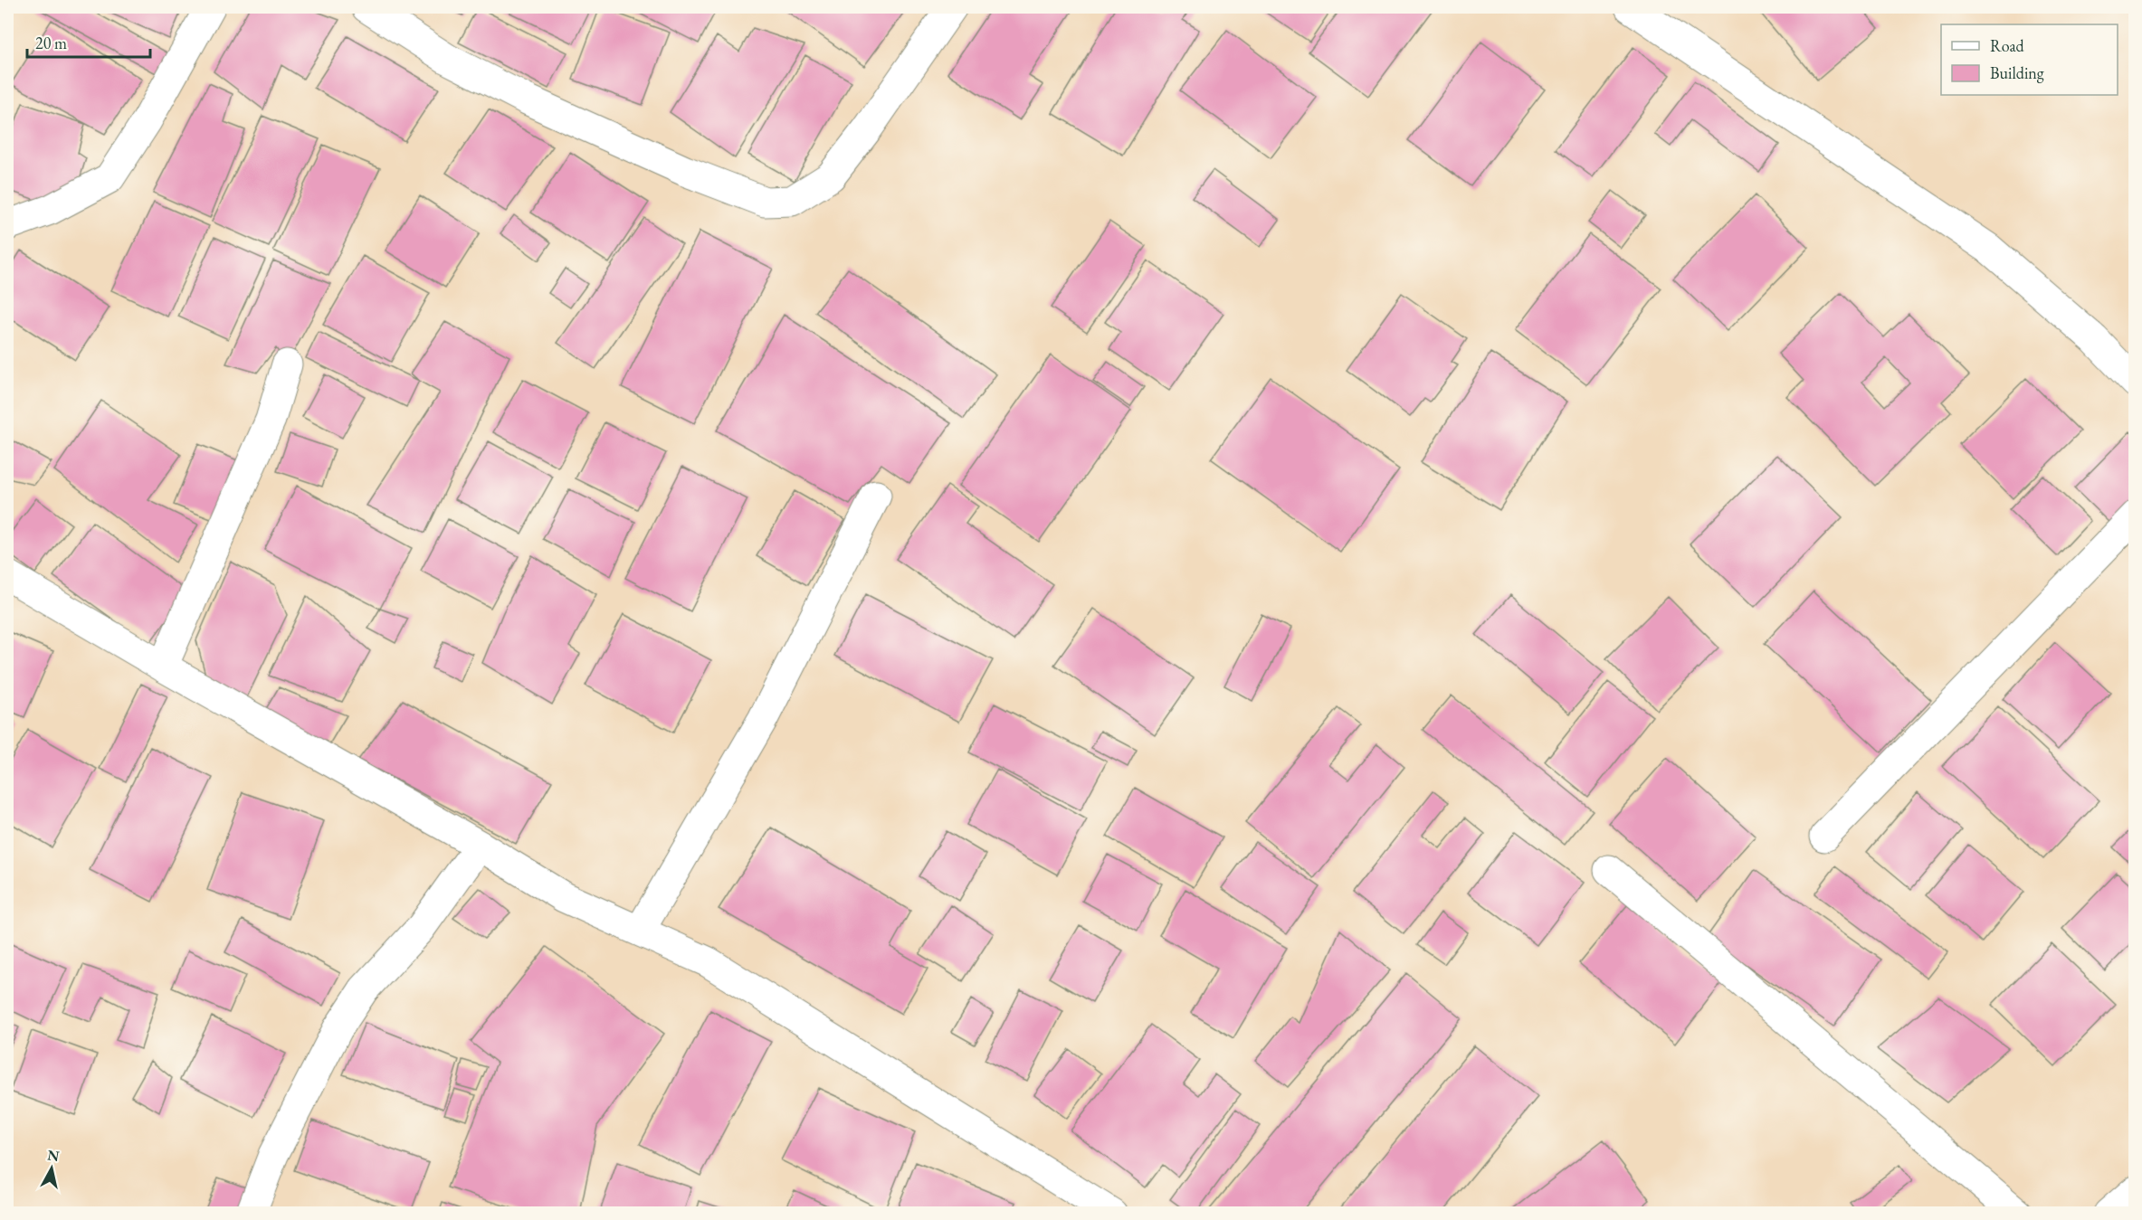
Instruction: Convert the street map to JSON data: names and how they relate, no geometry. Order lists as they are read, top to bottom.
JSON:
{
  "legend": ["Road", "Building"],
  "scale_bar": "20 m",
  "north": "top"
}
